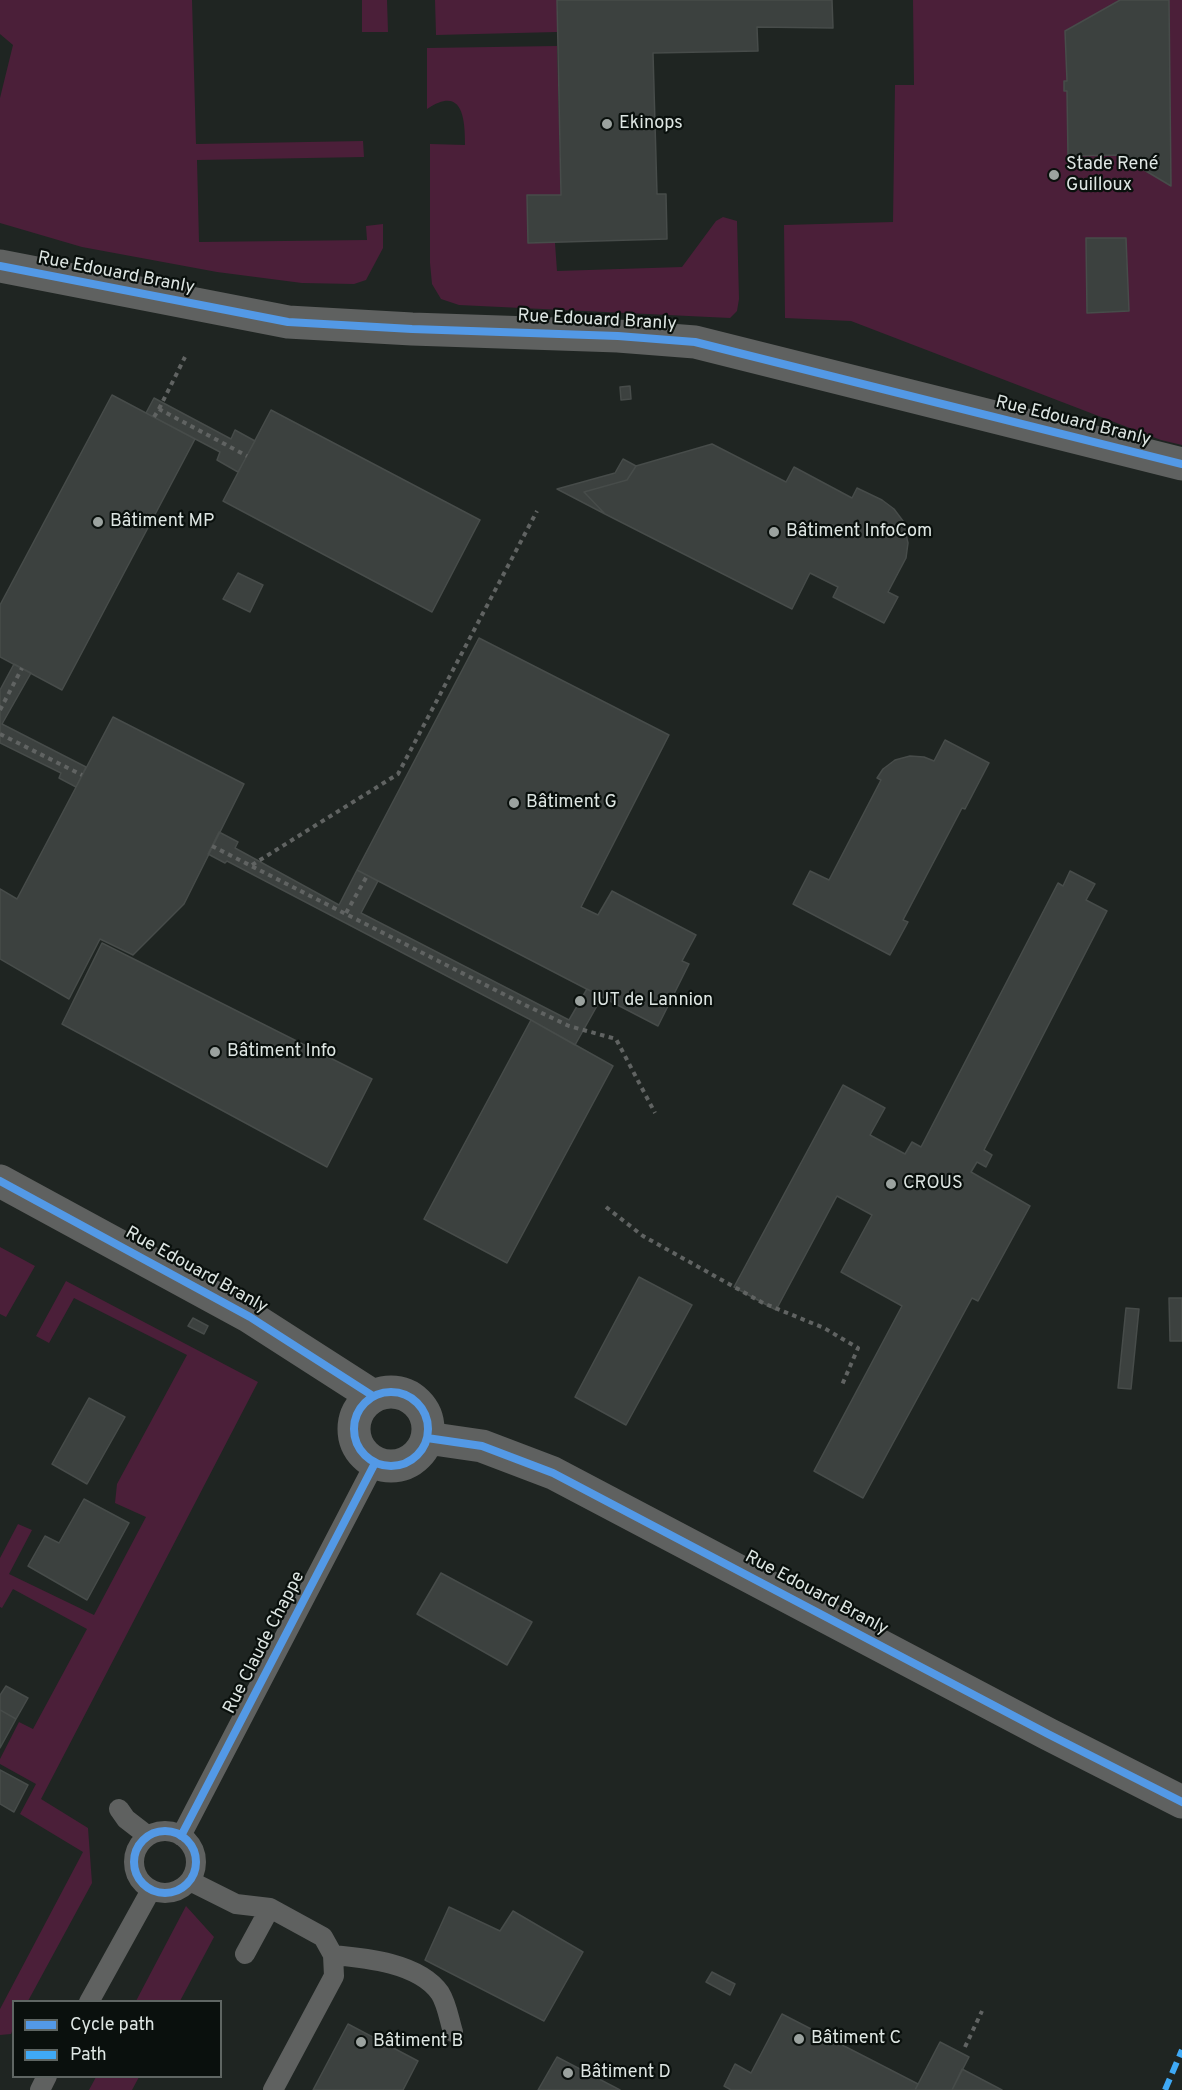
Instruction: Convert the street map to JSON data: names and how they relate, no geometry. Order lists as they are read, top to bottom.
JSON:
{
  "streets": {
    "street": ["Rue Edouard Branly"],
    "lane": ["Rue Claude Chappe"]
  },
  "crossings": [
    ["Rue Edouard Branly", "Rue Claude Chappe"]
  ],
  "places": [
    "Ekinops",
    "Stade René Guilloux",
    "Bâtiment MP",
    "Bâtiment InfoCom",
    "Bâtiment G",
    "IUT de Lannion",
    "Bâtiment Info",
    "CROUS",
    "Bâtiment C",
    "Bâtiment B",
    "Bâtiment D"
  ],
  "legend": ["Cycle path", "Path"]
}
